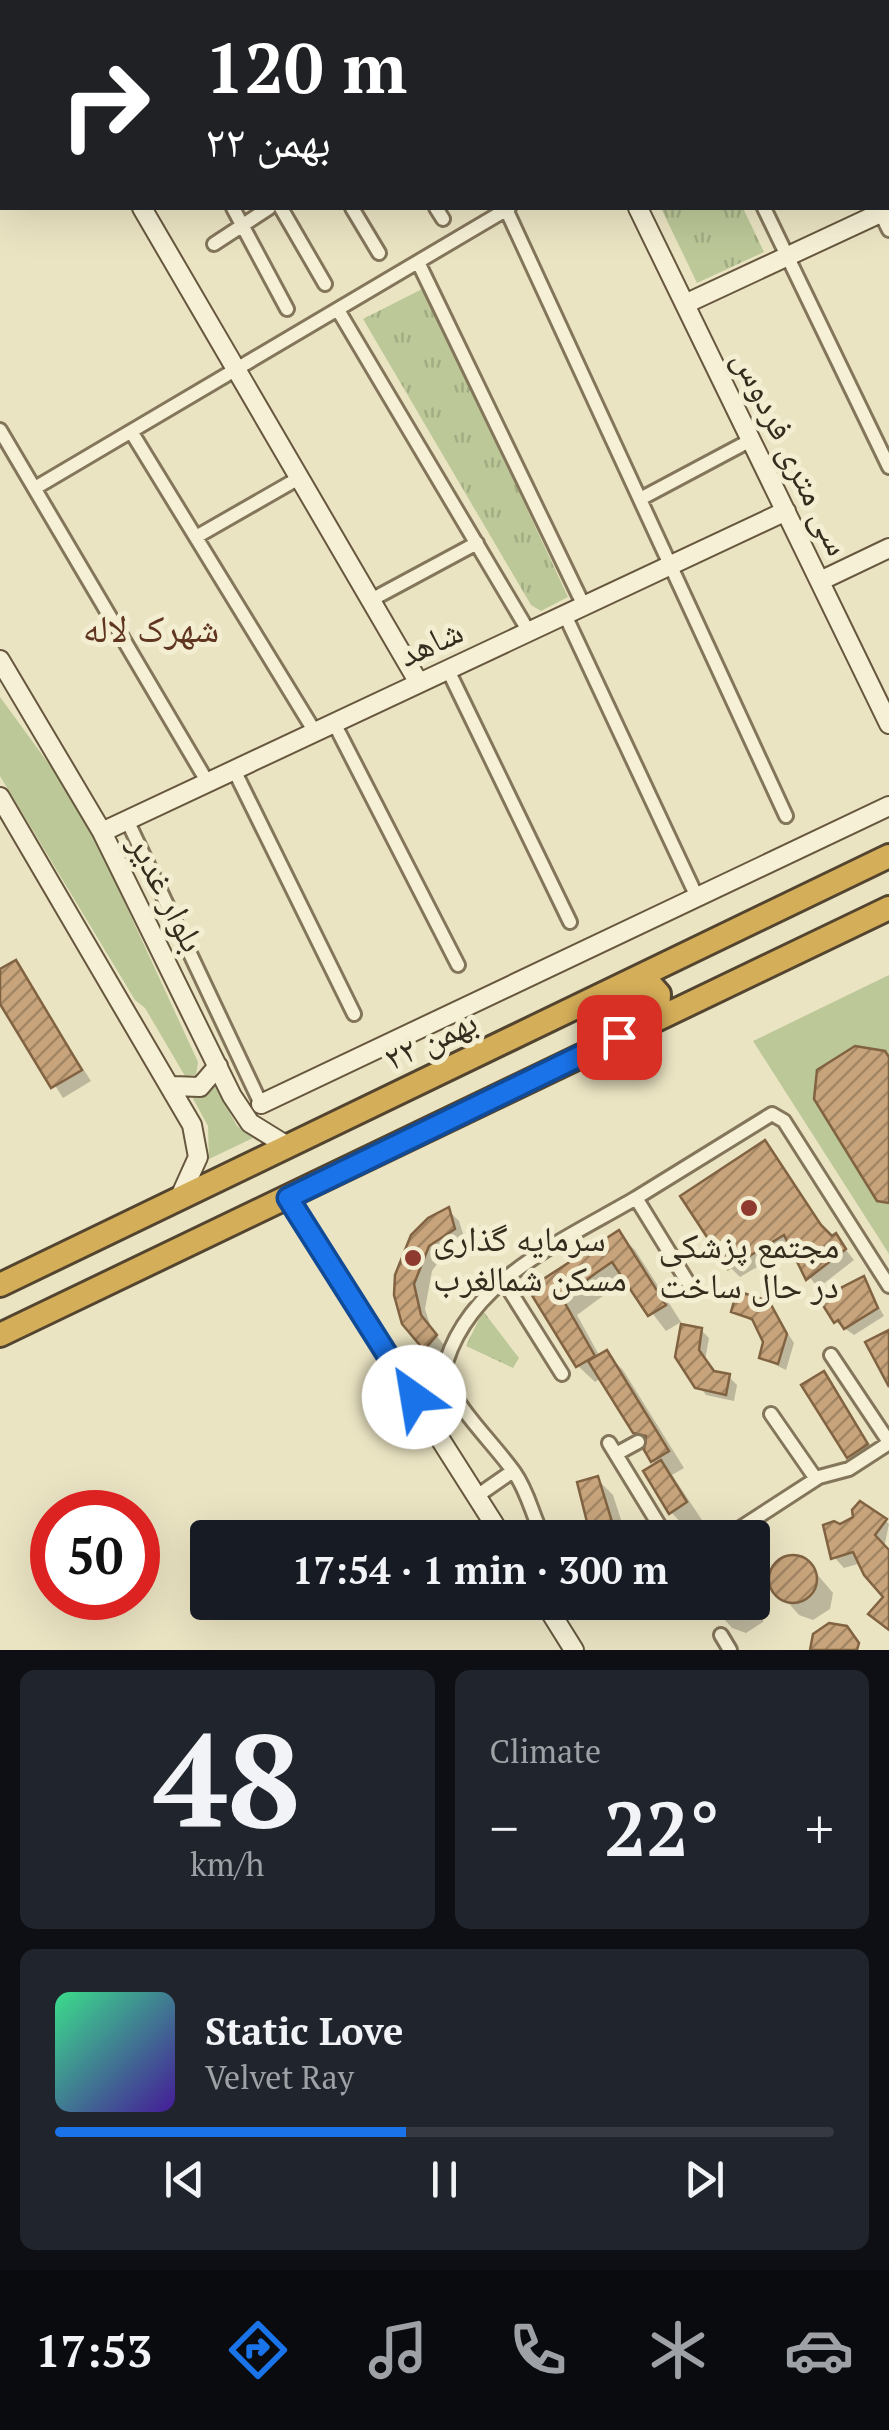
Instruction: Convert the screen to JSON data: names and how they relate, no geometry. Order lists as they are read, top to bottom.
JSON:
{
  "streets": {
    "highway": ["۲۲ بهمن"],
    "main road": ["سی متری فردوس", "شاهد", "بلوار غدیر"]
  },
  "crossings": [
    ["سی متری فردوس", "شاهد"],
    ["شاهد", "بلوار غدیر"],
    ["بلوار غدیر", "۲۲ بهمن"]
  ],
  "districts": ["شهرک لاله"],
  "places": ["مجتمع پزشکی در حال ساخت", "سرمایه گذاری مسکن شمالغرب"],
  "page": {
    "turn": ["120 m", "۲۲ بهمن"],
    "limit": "50",
    "trip": "17:54 · 1 min · 300 m",
    "tile": [
      ["48", "km/h"],
      "Climate"
    ],
    "heat": ["−", "22°", "+"],
    "song": ["Static Love", "Velvet Ray"],
    "tabs": "17:53"
  }
}
